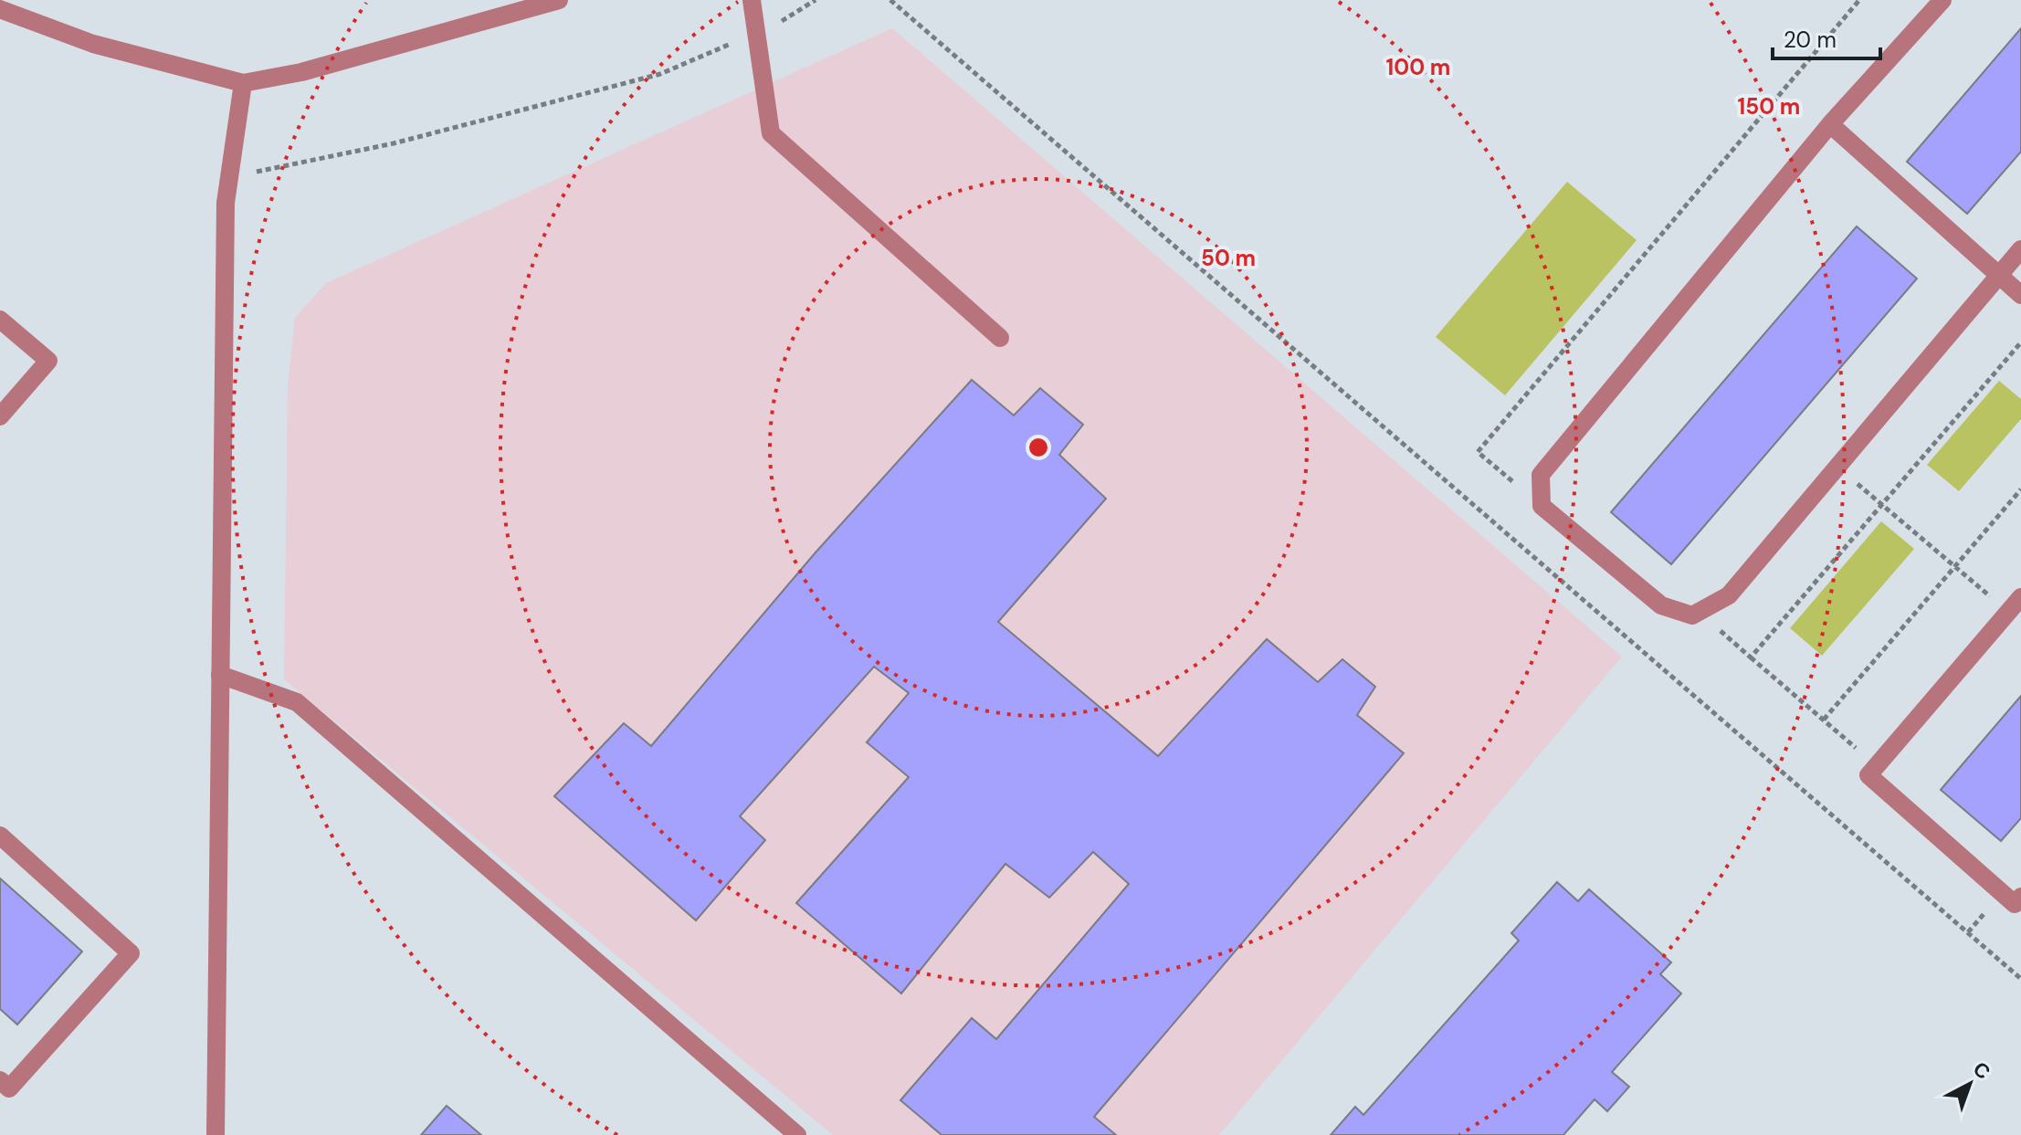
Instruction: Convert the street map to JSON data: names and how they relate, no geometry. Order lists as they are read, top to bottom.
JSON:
{
  "scale_bar": "20 m",
  "north": "top right",
  "rings": ["100 m", "150 m", "50 m"]
}
